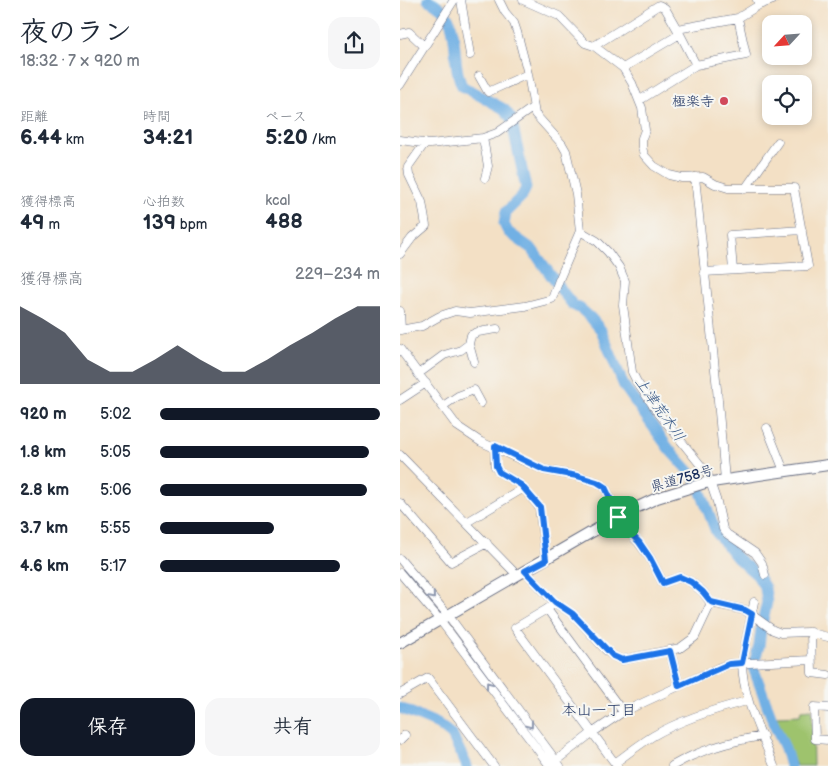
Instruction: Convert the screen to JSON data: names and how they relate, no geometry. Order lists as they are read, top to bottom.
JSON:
{
  "streets": {
    "main road": ["県道758号"]
  },
  "districts": ["本山一丁目"],
  "water": ["上津荒木川"],
  "places": ["極楽寺"],
  "north": "bottom left",
  "page": {
    "heading": ["夜のラン", "18:32 · 7 × 920 m"],
    "stats": [
      ["距離", "6.44 km"],
      ["時間", "34:21"],
      ["ペース", "5:20 /km"],
      ["獲得標高", "49 m"],
      ["心拍数", "139 bpm"],
      ["kcal", "488"]
    ],
    "chart": ["獲得標高", "229–234 m"],
    "list": [
      {
        "name": "920 m",
        "note": "5:02"
      },
      {
        "name": "1.8 km",
        "note": "5:05"
      },
      {
        "name": "2.8 km",
        "note": "5:06"
      },
      {
        "name": "3.7 km",
        "note": "5:55"
      },
      {
        "name": "4.6 km",
        "note": "5:17"
      }
    ],
    "buttons": ["保存", "共有"]
  }
}
